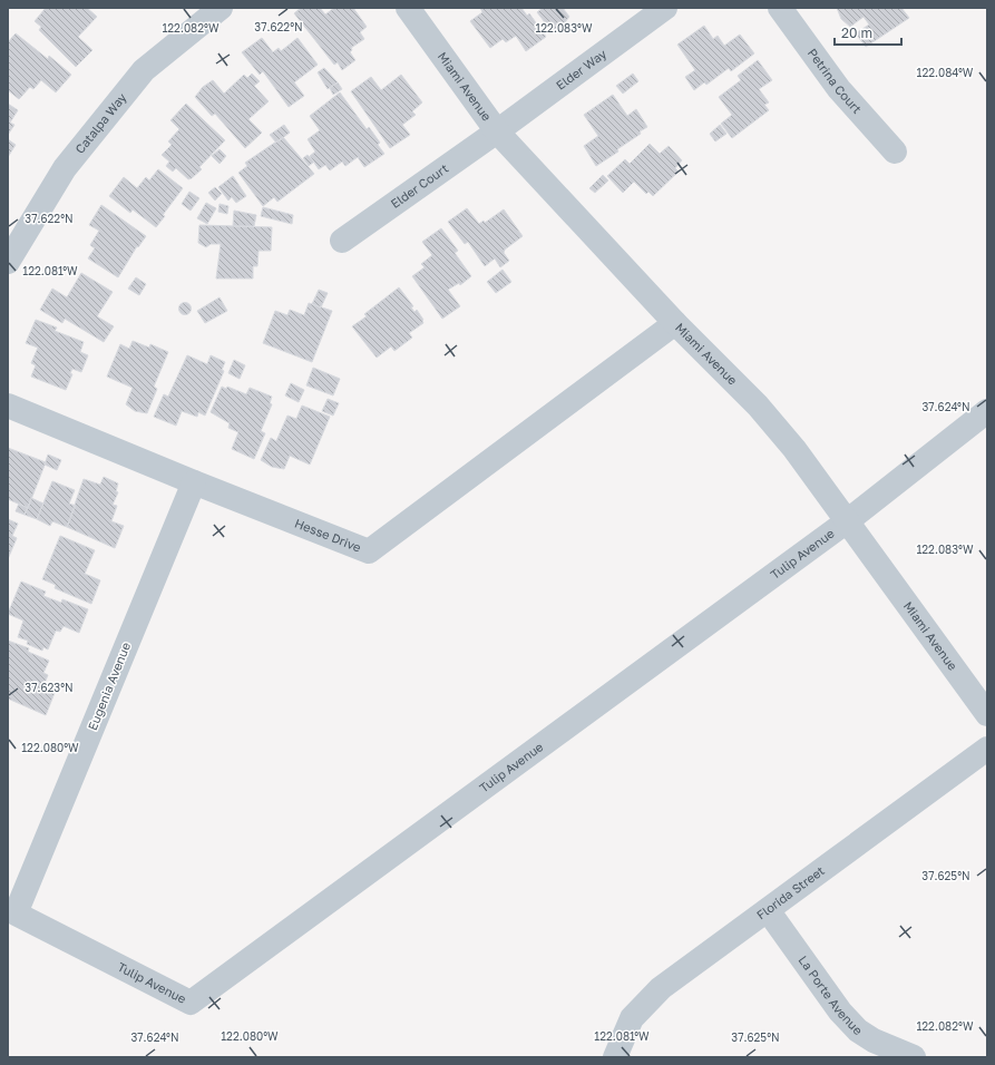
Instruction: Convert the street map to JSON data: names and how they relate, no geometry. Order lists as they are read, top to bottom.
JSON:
{
  "streets": {
    "street": [
      "Elder Way",
      "Petrina Court",
      "Miami Avenue",
      "Catalpa Way",
      "Elder Court",
      "Hesse Drive",
      "Tulip Avenue",
      "Eugenia Avenue",
      "Florida Street",
      "La Porte Avenue"
    ]
  },
  "crossings": [
    ["Elder Way", "Miami Avenue"],
    ["Elder Way", "Elder Court"],
    ["Miami Avenue", "Elder Court"],
    ["Miami Avenue", "Hesse Drive"],
    ["Miami Avenue", "Tulip Avenue"],
    ["Hesse Drive", "Eugenia Avenue"],
    ["Tulip Avenue", "Eugenia Avenue"],
    ["Florida Street", "La Porte Avenue"]
  ],
  "scale_bar": "20 m",
  "coordinates": [
    "37.622°N",
    "122.082°W",
    "122.083°W",
    "122.084°W",
    "122.081°W",
    "37.624°N",
    "37.623°N",
    "122.080°W",
    "37.625°N"
  ]
}
